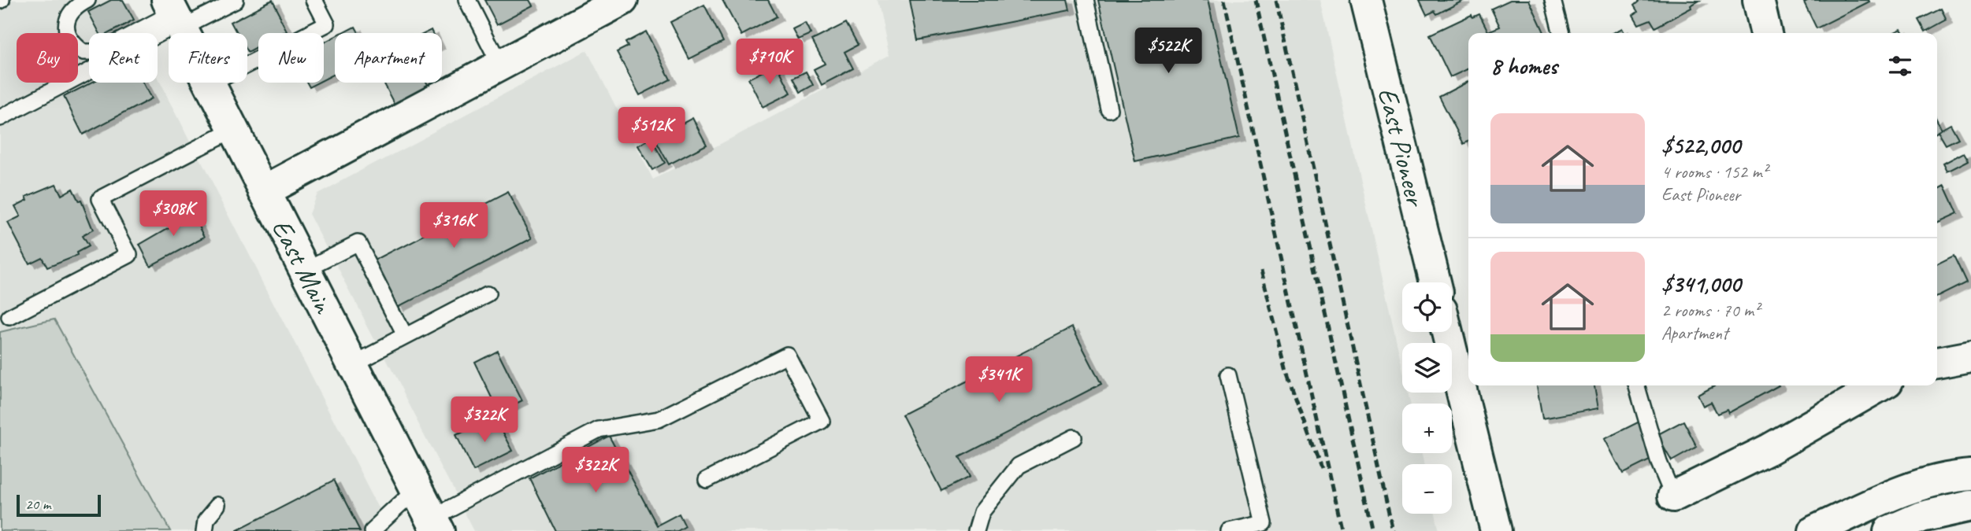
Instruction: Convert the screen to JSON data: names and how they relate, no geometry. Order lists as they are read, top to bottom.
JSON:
{
  "streets": {
    "main road": ["East Pioneer", "East Main"]
  },
  "scale_bar": "20 m",
  "page": {
    "price": [
      "$522K",
      "$710K",
      "$512K",
      "$308K",
      "$316K",
      "$341K",
      "$322K",
      "$322K"
    ],
    "chip": [
      "Buy",
      "Rent",
      "Filters",
      "New",
      "Apartment"
    ],
    "heading": "8 homes",
    "list": [
      {
        "name": "$522,000",
        "note": "4 rooms · 152 m² · East Pioneer"
      },
      {
        "name": "$341,000",
        "note": "2 rooms · 70 m² · Apartment"
      }
    ],
    "map_buttons": ["+", "−"],
    "scale": "20 m"
  }
}
